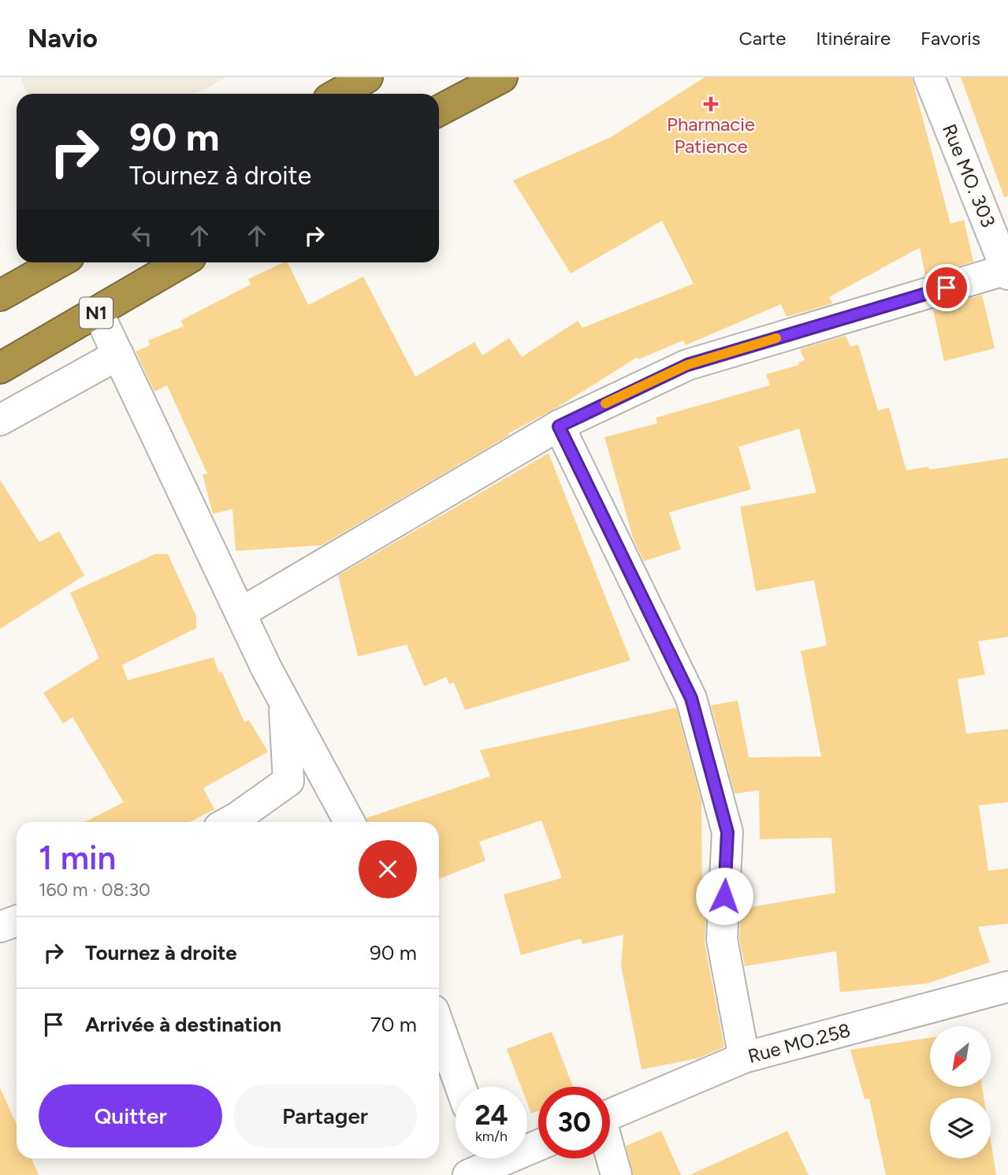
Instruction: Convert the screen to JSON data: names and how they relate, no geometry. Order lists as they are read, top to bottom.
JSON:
{
  "streets": {
    "highway": ["N1"],
    "street": ["Rue MO. 303", "Rue MO.258"]
  },
  "places": {
    "health": ["Pharmacie Patience"]
  },
  "north": "bottom left",
  "page": {
    "header": "Navio",
    "nav": ["Carte", "Itinéraire", "Favoris"],
    "turn": ["90 m", "Tournez à droite"],
    "heading": ["1 min", "160 m · 08:30"],
    "list": [
      {
        "name": "Tournez à droite",
        "value": "90 m"
      },
      {
        "name": "Arrivée à destination",
        "value": "70 m"
      }
    ],
    "buttons": ["Quitter", "Partager"],
    "speed": "24 km/h",
    "limit": "30"
  }
}
